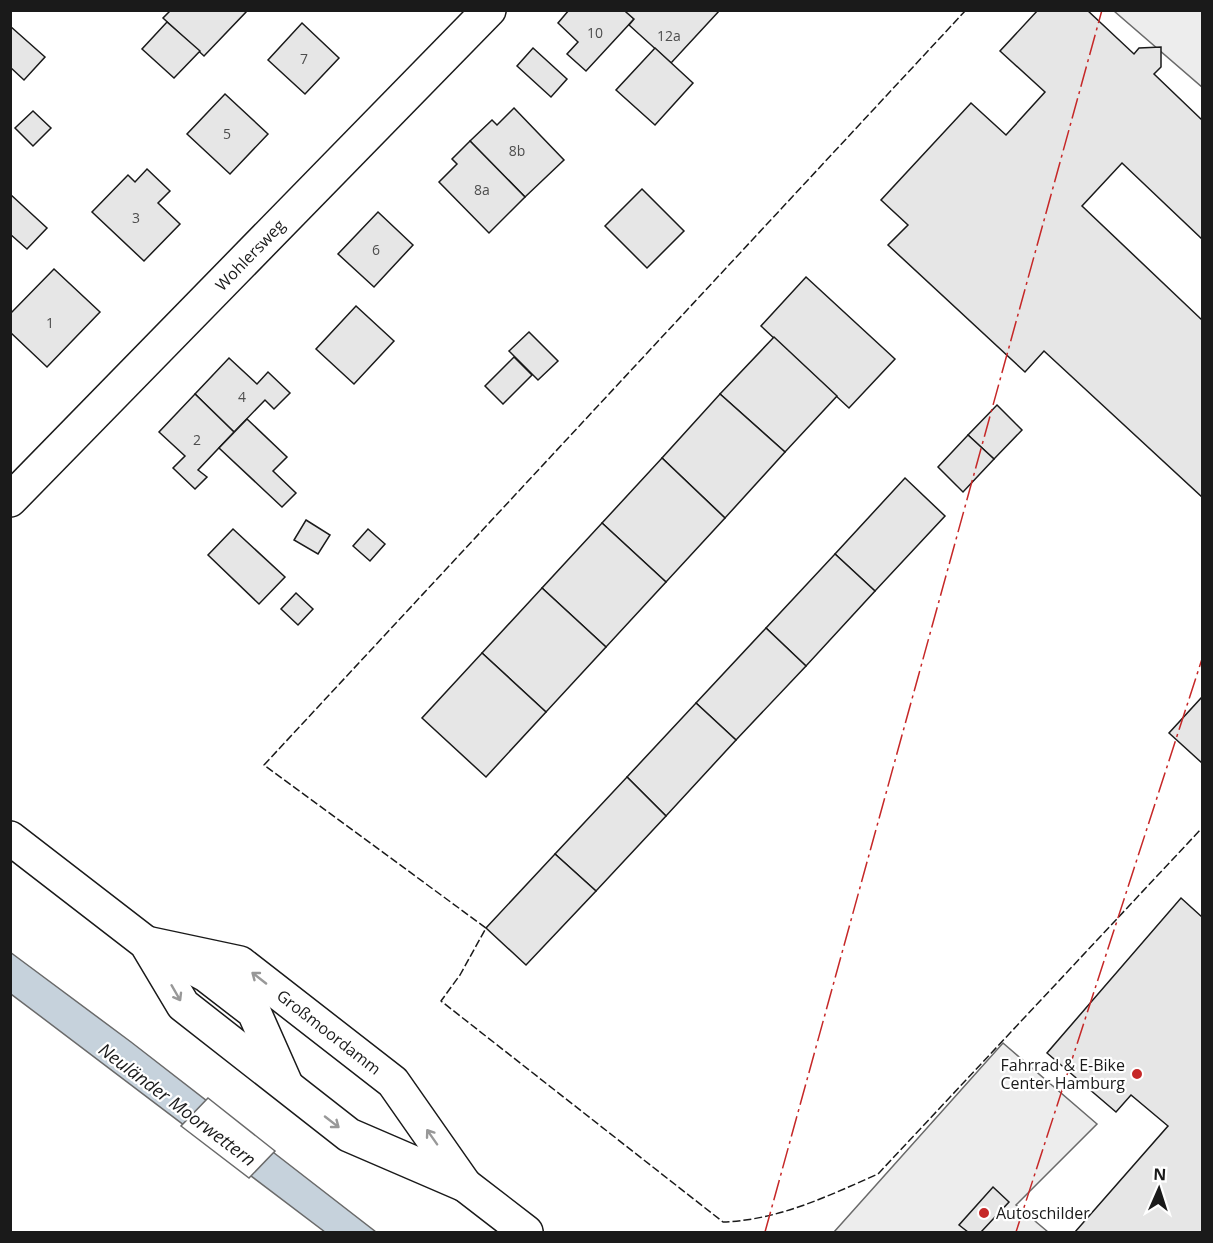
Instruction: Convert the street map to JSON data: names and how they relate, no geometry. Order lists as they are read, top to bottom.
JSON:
{
  "streets": {
    "main road": ["Wohlersweg", "Großmoordamm"]
  },
  "water": ["Neuländer Moorwettern"],
  "places": ["Fahrrad & E-Bike Center Hamburg", "Autoschilder"],
  "house_numbers": [
    "10",
    "12a",
    "7",
    "5",
    "8b",
    "8a",
    "3",
    "6",
    "1",
    "4",
    "2"
  ],
  "north": "top"
}
